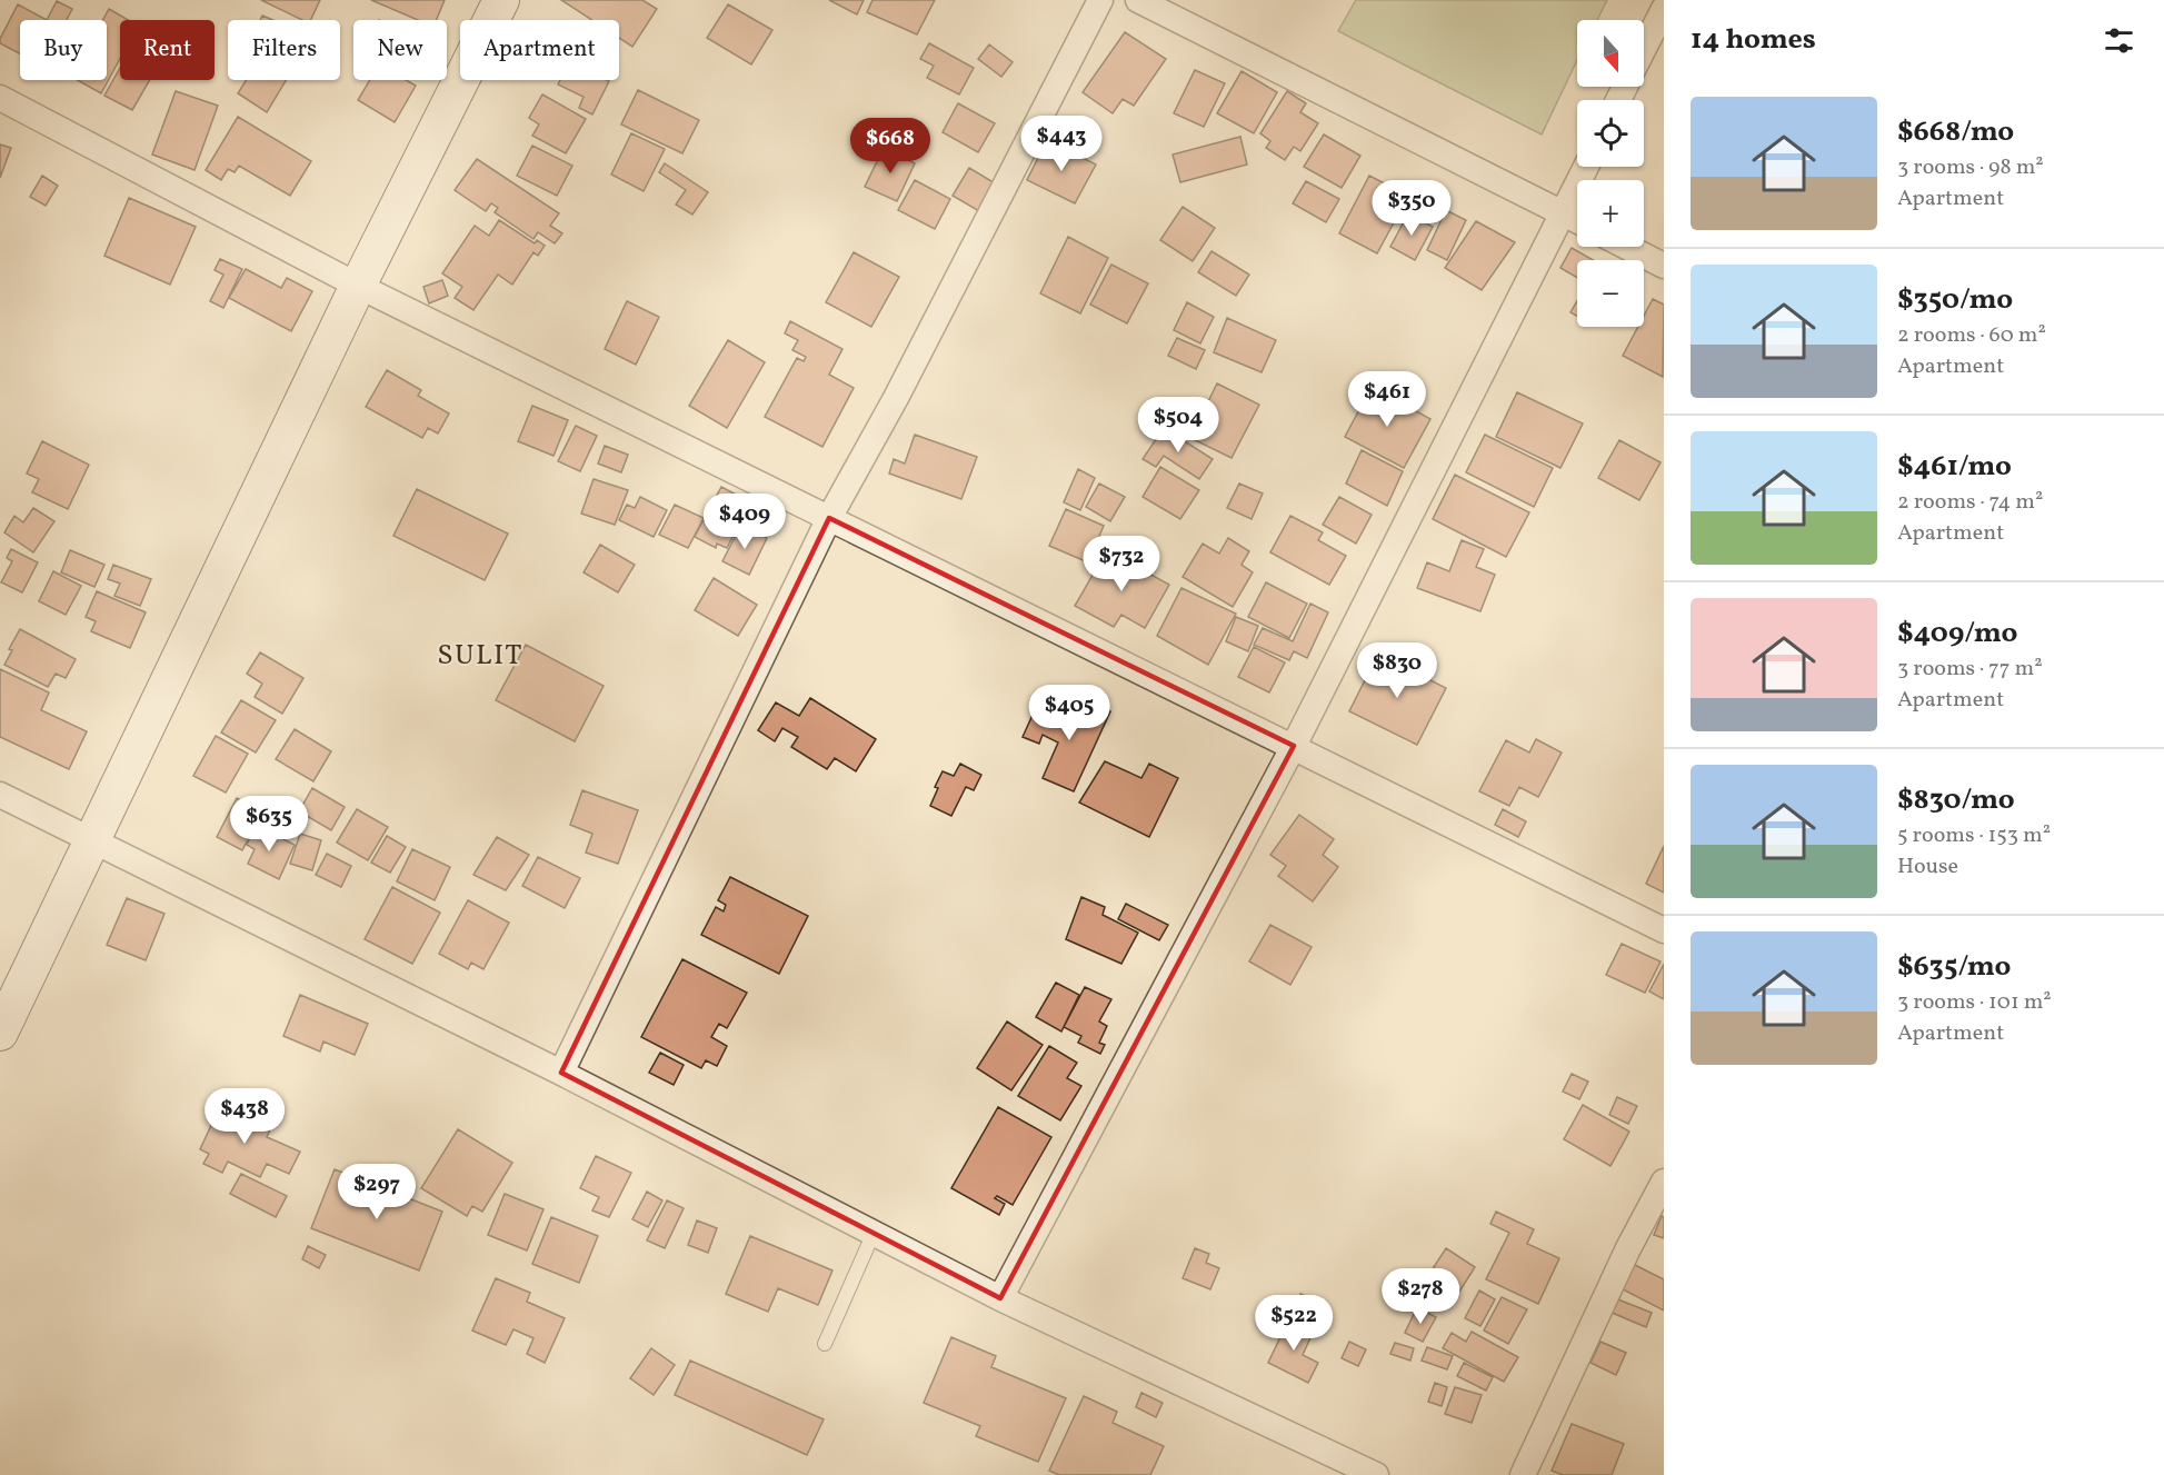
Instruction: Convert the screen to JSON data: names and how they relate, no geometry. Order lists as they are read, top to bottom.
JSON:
{
  "districts": ["SULIT"],
  "north": "bottom",
  "page": {
    "heading": "14 homes",
    "map_buttons": ["+", "−"],
    "chip": [
      "Buy",
      "Rent",
      "Filters",
      "New",
      "Apartment"
    ],
    "list": [
      {
        "name": "$668/mo",
        "note": "3 rooms · 98 m² · Apartment"
      },
      {
        "name": "$350/mo",
        "note": "2 rooms · 60 m² · Apartment"
      },
      {
        "name": "$461/mo",
        "note": "2 rooms · 74 m² · Apartment"
      },
      {
        "name": "$409/mo",
        "note": "3 rooms · 77 m² · Apartment"
      },
      {
        "name": "$830/mo",
        "note": "5 rooms · 153 m² · House"
      },
      {
        "name": "$635/mo",
        "note": "3 rooms · 101 m² · Apartment"
      }
    ],
    "price": [
      "$443",
      "$668",
      "$350",
      "$461",
      "$504",
      "$409",
      "$732",
      "$830",
      "$405",
      "$635",
      "$438",
      "$297",
      "$278",
      "$522"
    ]
  }
}
